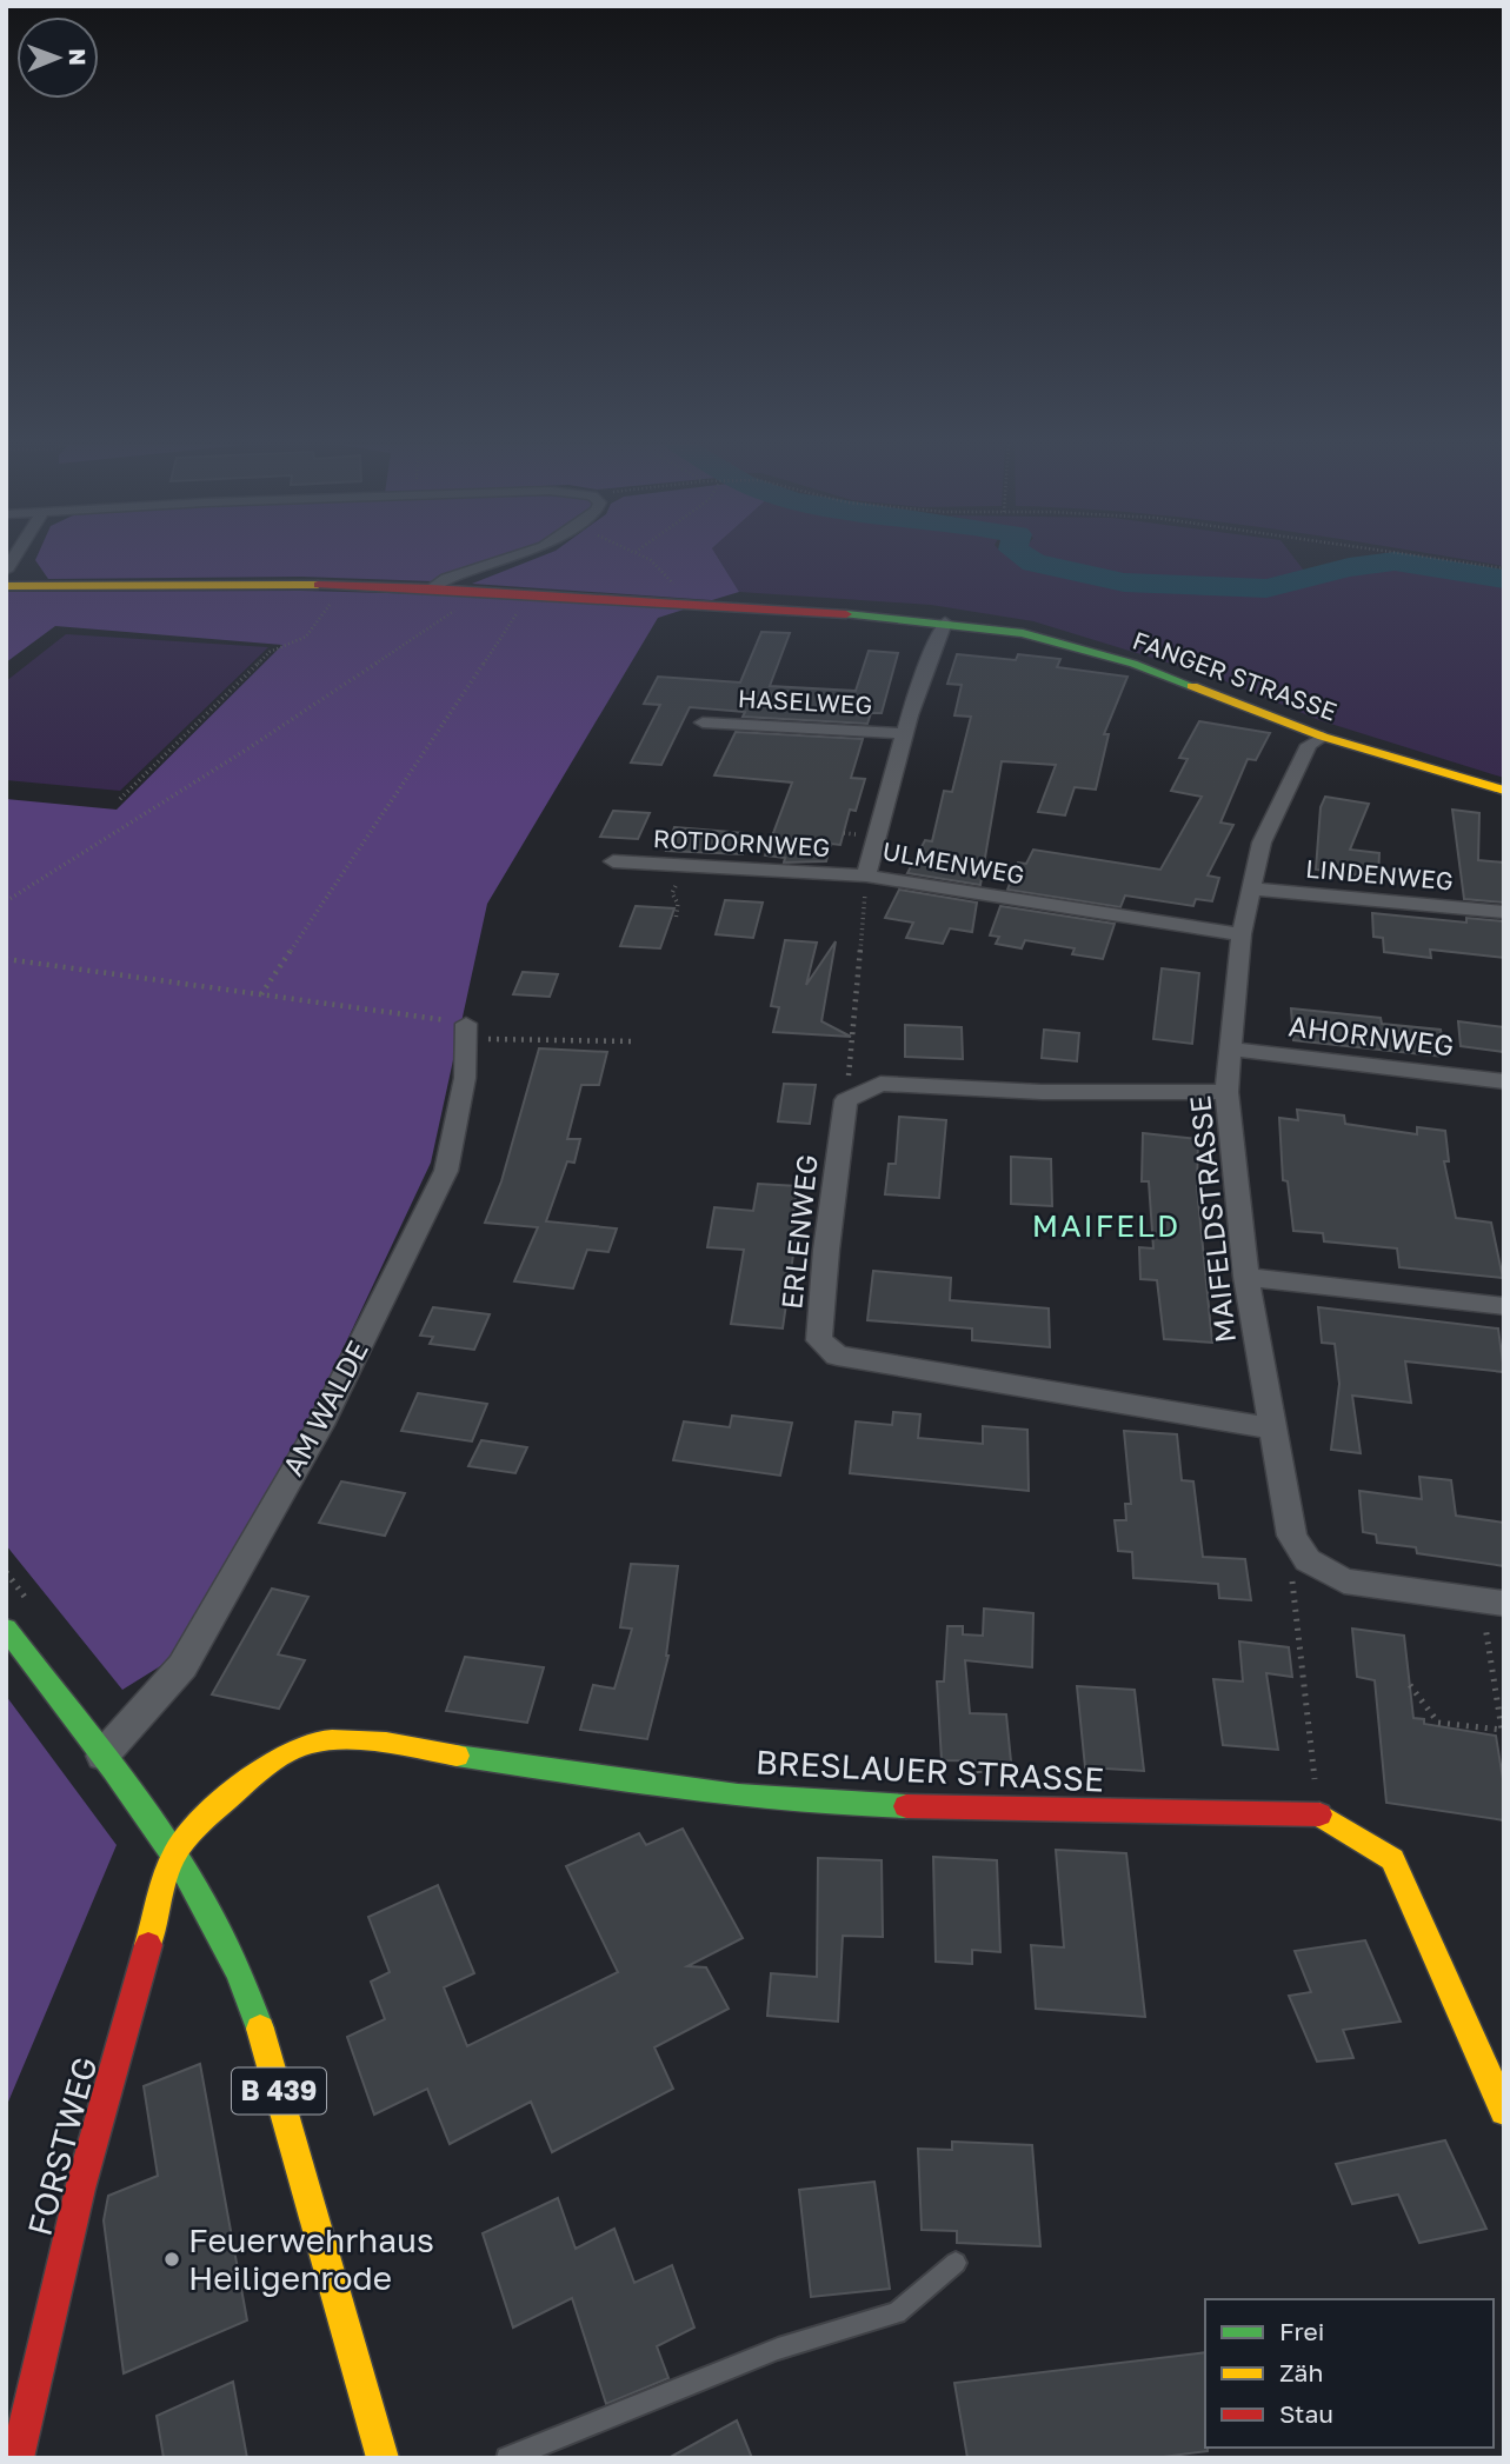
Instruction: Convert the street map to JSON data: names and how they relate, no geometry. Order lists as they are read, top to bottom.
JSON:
{
  "streets": {
    "street": [
      "FANGER STRASSE",
      "HASELWEG",
      "ROTDORNWEG",
      "ULMENWEG",
      "LINDENWEG",
      "AHORNWEG",
      "MAIFELDSTRASSE",
      "ERLENWEG",
      "AM WALDE",
      "BRESLAUER STRASSE",
      "B 439",
      "FORSTWEG"
    ]
  },
  "crossings": [
    ["FANGER STRASSE", "ULMENWEG"],
    ["FANGER STRASSE", "MAIFELDSTRASSE"],
    ["HASELWEG", "ULMENWEG"],
    ["ROTDORNWEG", "ULMENWEG"],
    ["ULMENWEG", "MAIFELDSTRASSE"],
    ["LINDENWEG", "MAIFELDSTRASSE"],
    ["AHORNWEG", "MAIFELDSTRASSE"],
    ["MAIFELDSTRASSE", "ERLENWEG"],
    ["AM WALDE", "B 439"],
    ["BRESLAUER STRASSE", "B 439"],
    ["BRESLAUER STRASSE", "FORSTWEG"],
    ["B 439", "FORSTWEG"]
  ],
  "districts": ["MAIFELD"],
  "places": ["Feuerwehrhaus Heiligenrode"],
  "legend": ["Frei", "Zäh", "Stau"],
  "north": "right"
}
